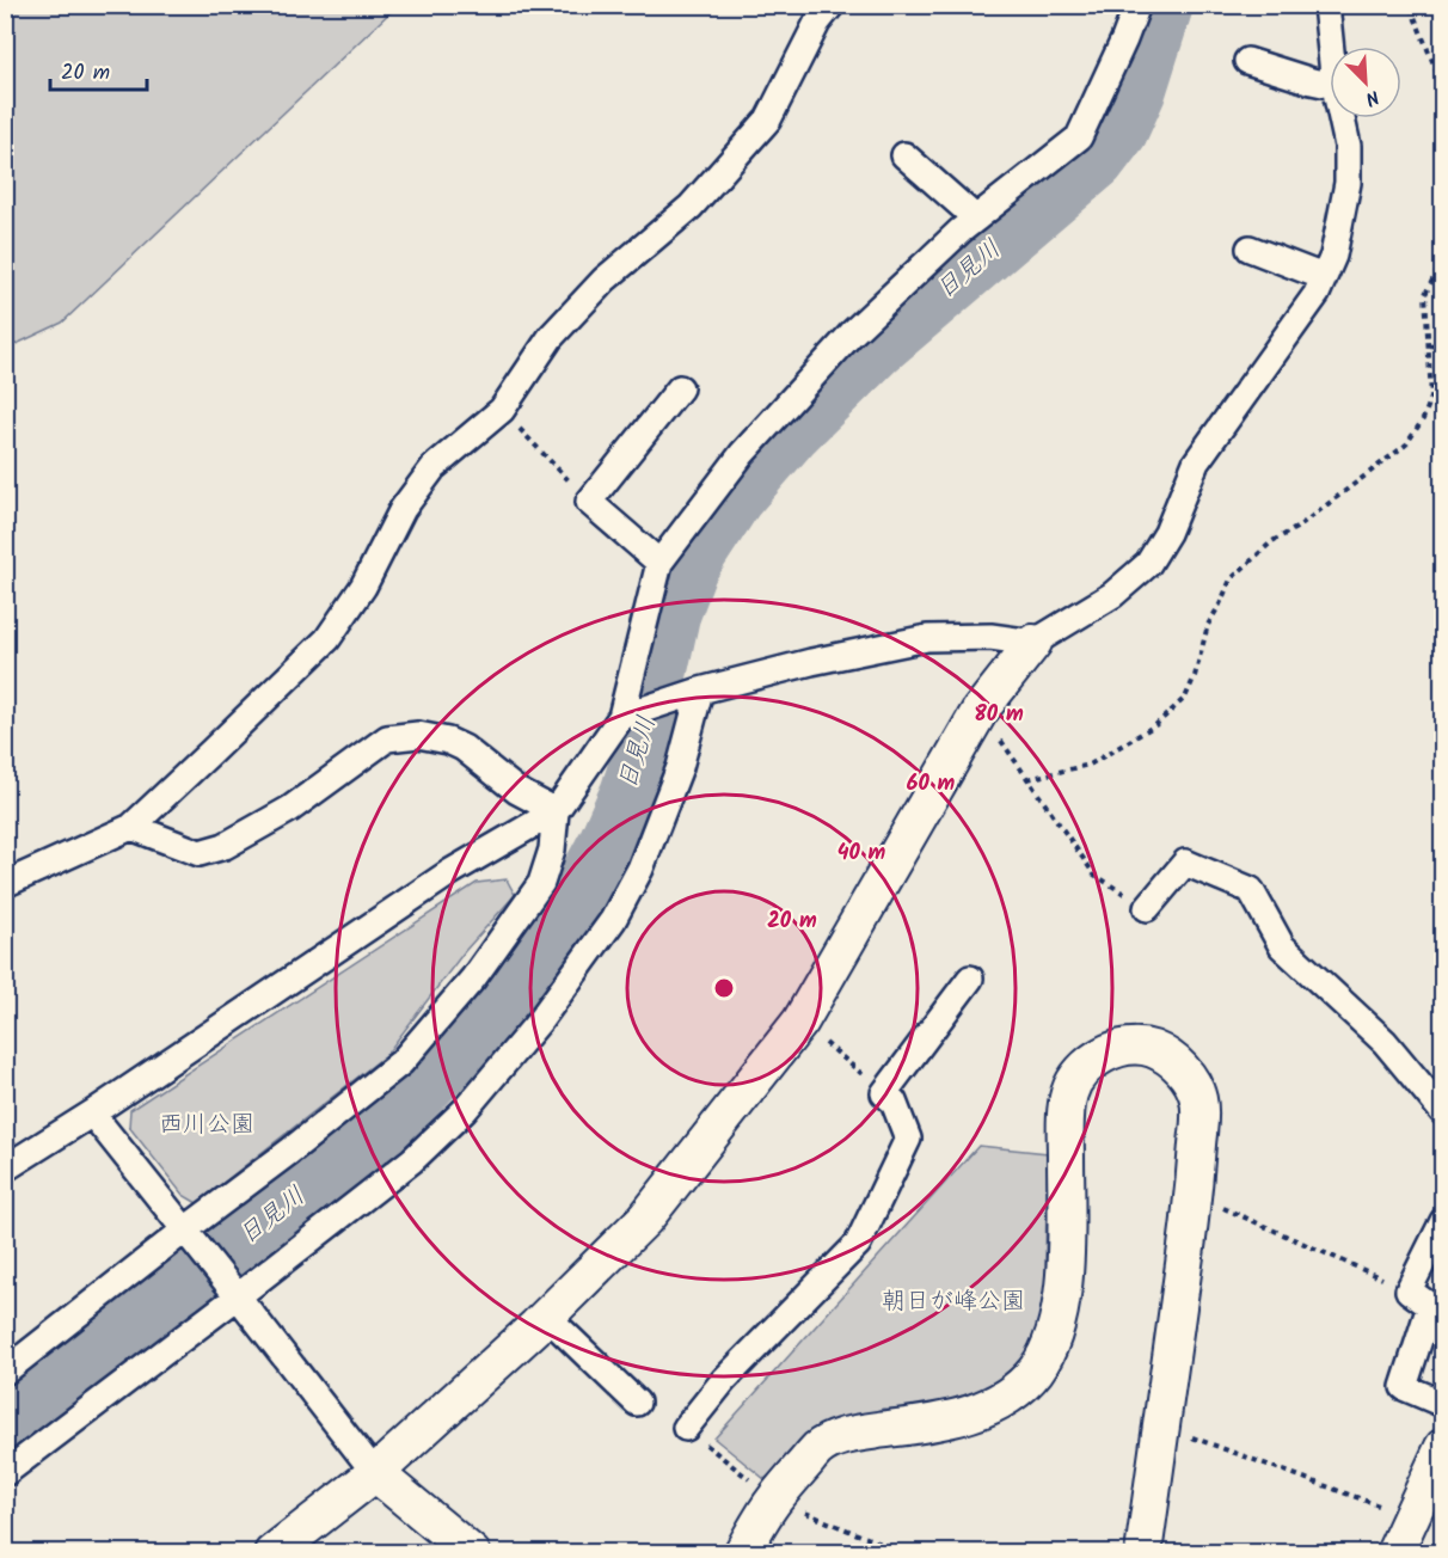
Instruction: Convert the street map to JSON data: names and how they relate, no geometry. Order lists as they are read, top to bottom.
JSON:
{
  "water": ["日見川"],
  "parks": ["西川公園", "朝日が峰公園"],
  "scale_bar": "20 m",
  "north": "bottom right",
  "rings": [
    "80 m",
    "60 m",
    "40 m",
    "20 m"
  ]
}
